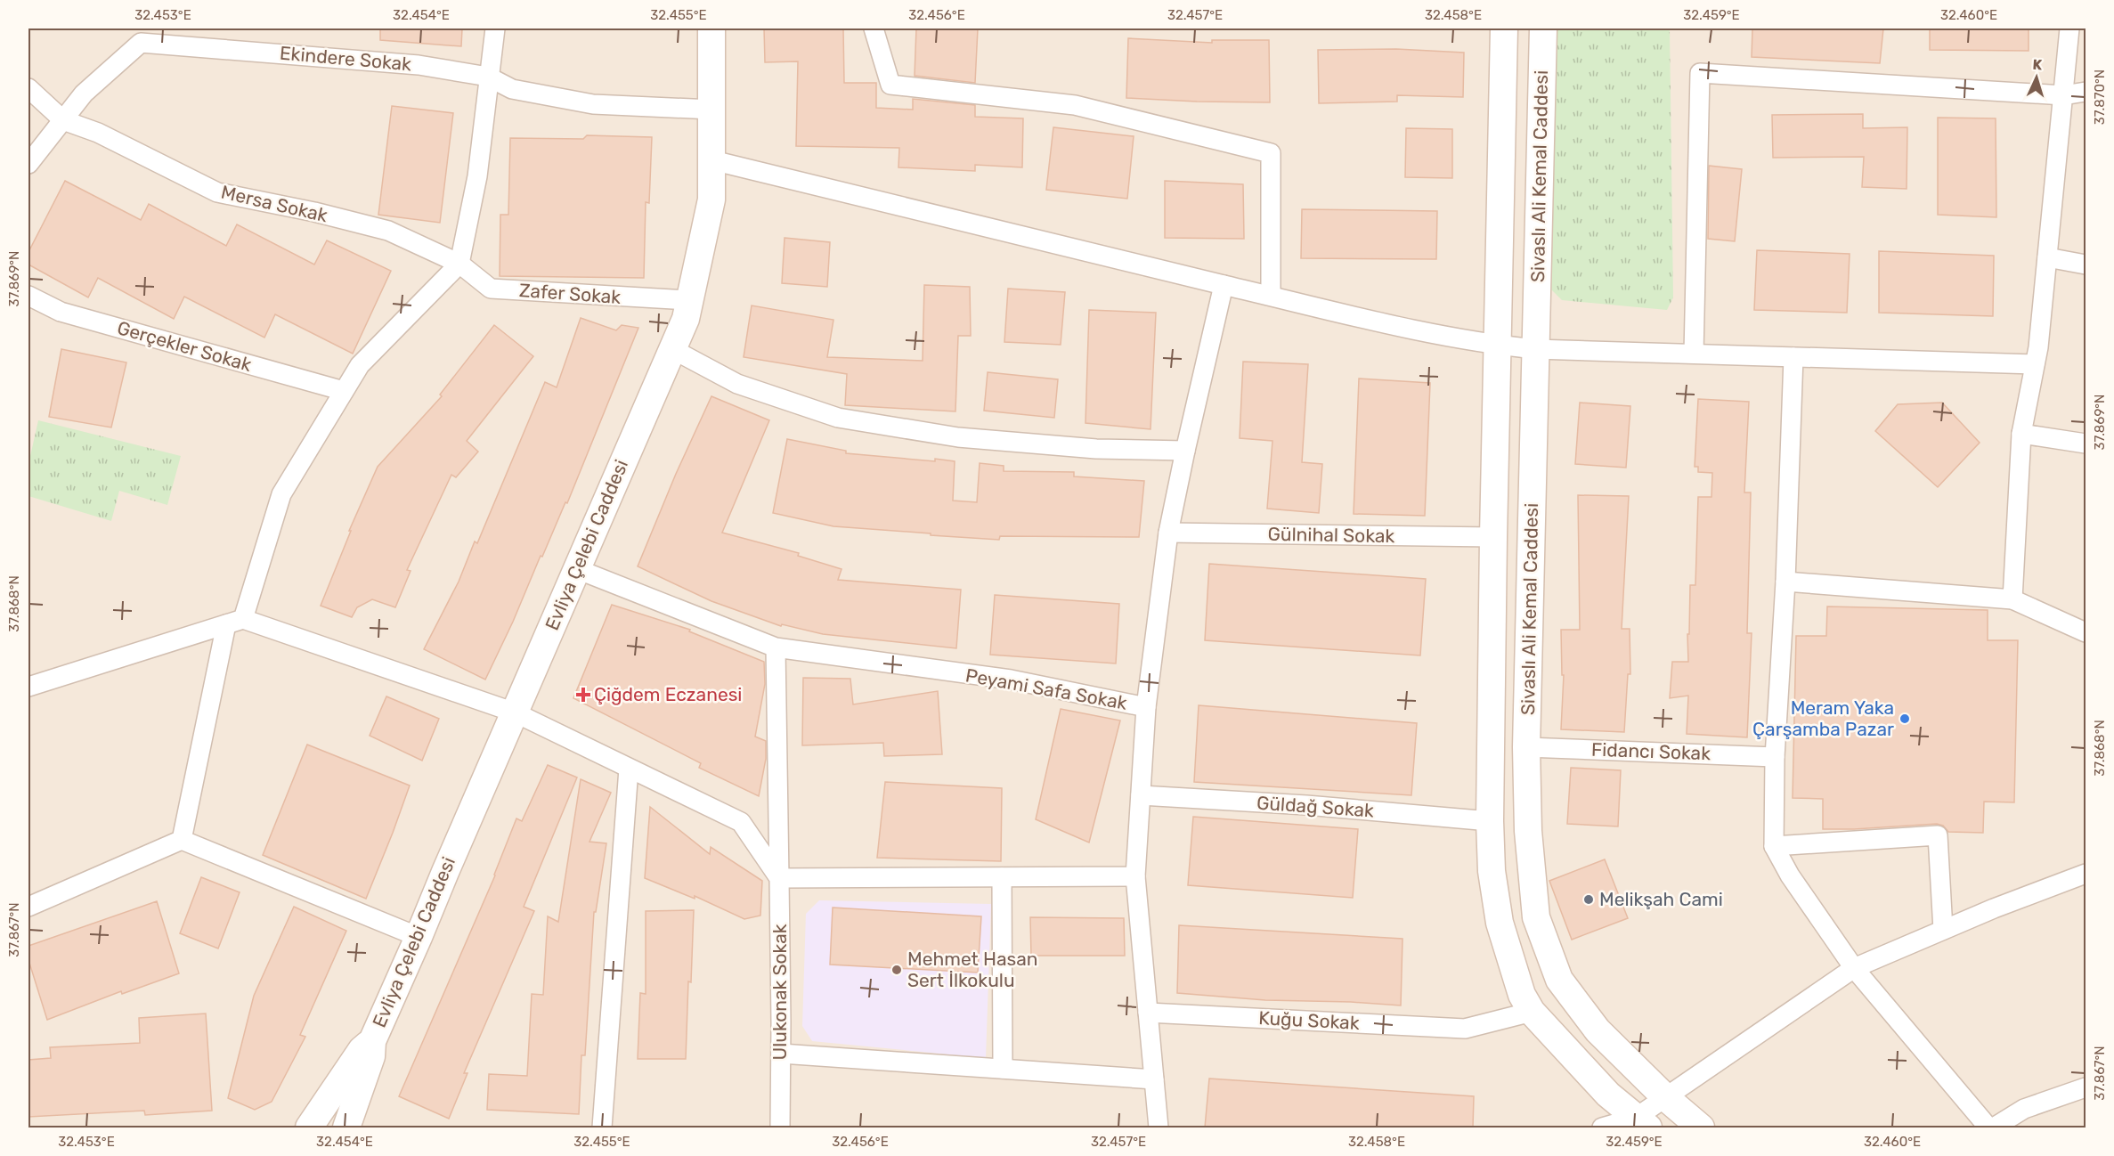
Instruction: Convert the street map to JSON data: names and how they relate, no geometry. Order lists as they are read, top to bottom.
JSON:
{
  "streets": {
    "main road": ["Sivaslı Ali Kemal Caddesi", "Evliya Çelebi Caddesi"],
    "street": [
      "Ekindere Sokak",
      "Mersa Sokak",
      "Zafer Sokak",
      "Gerçekler Sokak",
      "Gülnihal Sokak",
      "Peyami Safa Sokak",
      "Fidancı Sokak",
      "Güldağ Sokak",
      "Ulukonak Sokak",
      "Kuğu Sokak"
    ]
  },
  "crossings": [
    ["Ekindere Sokak", "Mersa Sokak"],
    ["Ekindere Sokak", "Evliya Çelebi Caddesi"],
    ["Sivaslı Ali Kemal Caddesi", "Gülnihal Sokak"],
    ["Sivaslı Ali Kemal Caddesi", "Fidancı Sokak"],
    ["Sivaslı Ali Kemal Caddesi", "Güldağ Sokak"],
    ["Sivaslı Ali Kemal Caddesi", "Kuğu Sokak"],
    ["Mersa Sokak", "Zafer Sokak"],
    ["Zafer Sokak", "Evliya Çelebi Caddesi"],
    ["Evliya Çelebi Caddesi", "Peyami Safa Sokak"],
    ["Peyami Safa Sokak", "Güldağ Sokak"],
    ["Peyami Safa Sokak", "Ulukonak Sokak"],
    ["Peyami Safa Sokak", "Kuğu Sokak"]
  ],
  "places": {
    "health": ["Çiğdem Eczanesi"],
    "other": ["Meram Yaka Çarşamba Pazar", "Melikşah Cami", "Mehmet Hasan Sert İlkokulu"]
  },
  "north": "top",
  "coordinates": [
    "32.453°E",
    "32.454°E",
    "32.455°E",
    "32.456°E",
    "32.457°E",
    "32.458°E",
    "32.459°E",
    "32.460°E",
    "37.870°N",
    "37.869°N",
    "37.868°N",
    "37.867°N"
  ]
}
